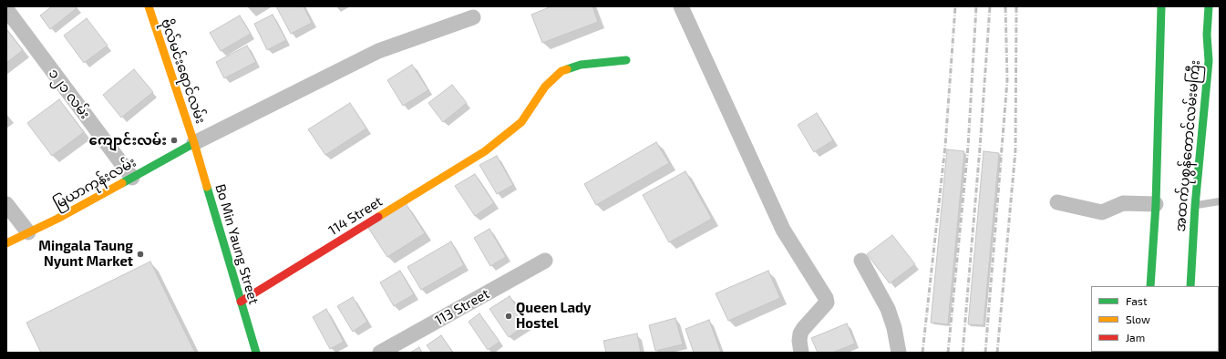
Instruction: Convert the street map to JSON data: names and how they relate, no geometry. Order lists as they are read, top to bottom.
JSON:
{
  "streets": {
    "main road": [
      "ဗိုလ်မင်းရောင်လမ်း",
      "အထက်ပုစွန်တောင်လမ်းမကြီး",
      "မြယာကုန်းလမ်း",
      "114 Street",
      "Bo Min Yaung Street"
    ],
    "street": ["၁၂၁ လမ်း", "113 Street"]
  },
  "crossings": [
    ["ဗိုလ်မင်းရောင်လမ်း", "မြယာကုန်းလမ်း"],
    ["ဗိုလ်မင်းရောင်လမ်း", "Bo Min Yaung Street"],
    ["၁၂၁ လမ်း", "မြယာကုန်းလမ်း"],
    ["မြယာကုန်းလမ်း", "Bo Min Yaung Street"],
    ["114 Street", "Bo Min Yaung Street"]
  ],
  "places": ["ကျောင်းလမ်း", "Mingala Taung Nyunt Market", "Queen Lady Hostel"],
  "legend": ["Fast", "Slow", "Jam"]
}
